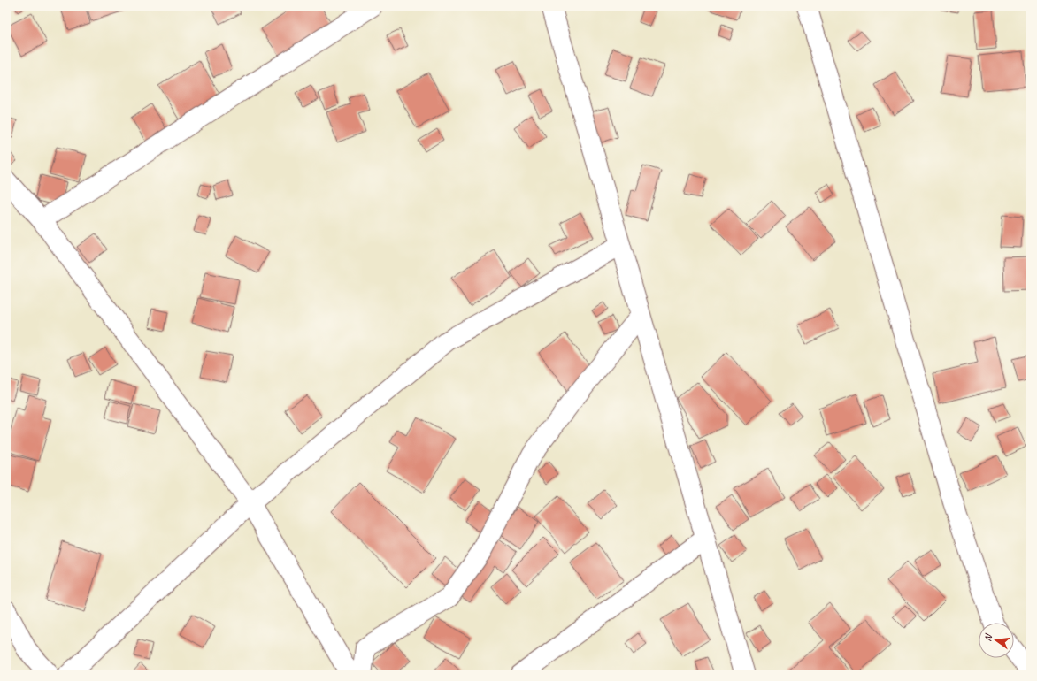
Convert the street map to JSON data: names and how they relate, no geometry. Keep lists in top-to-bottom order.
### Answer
{
  "north": "left"
}
